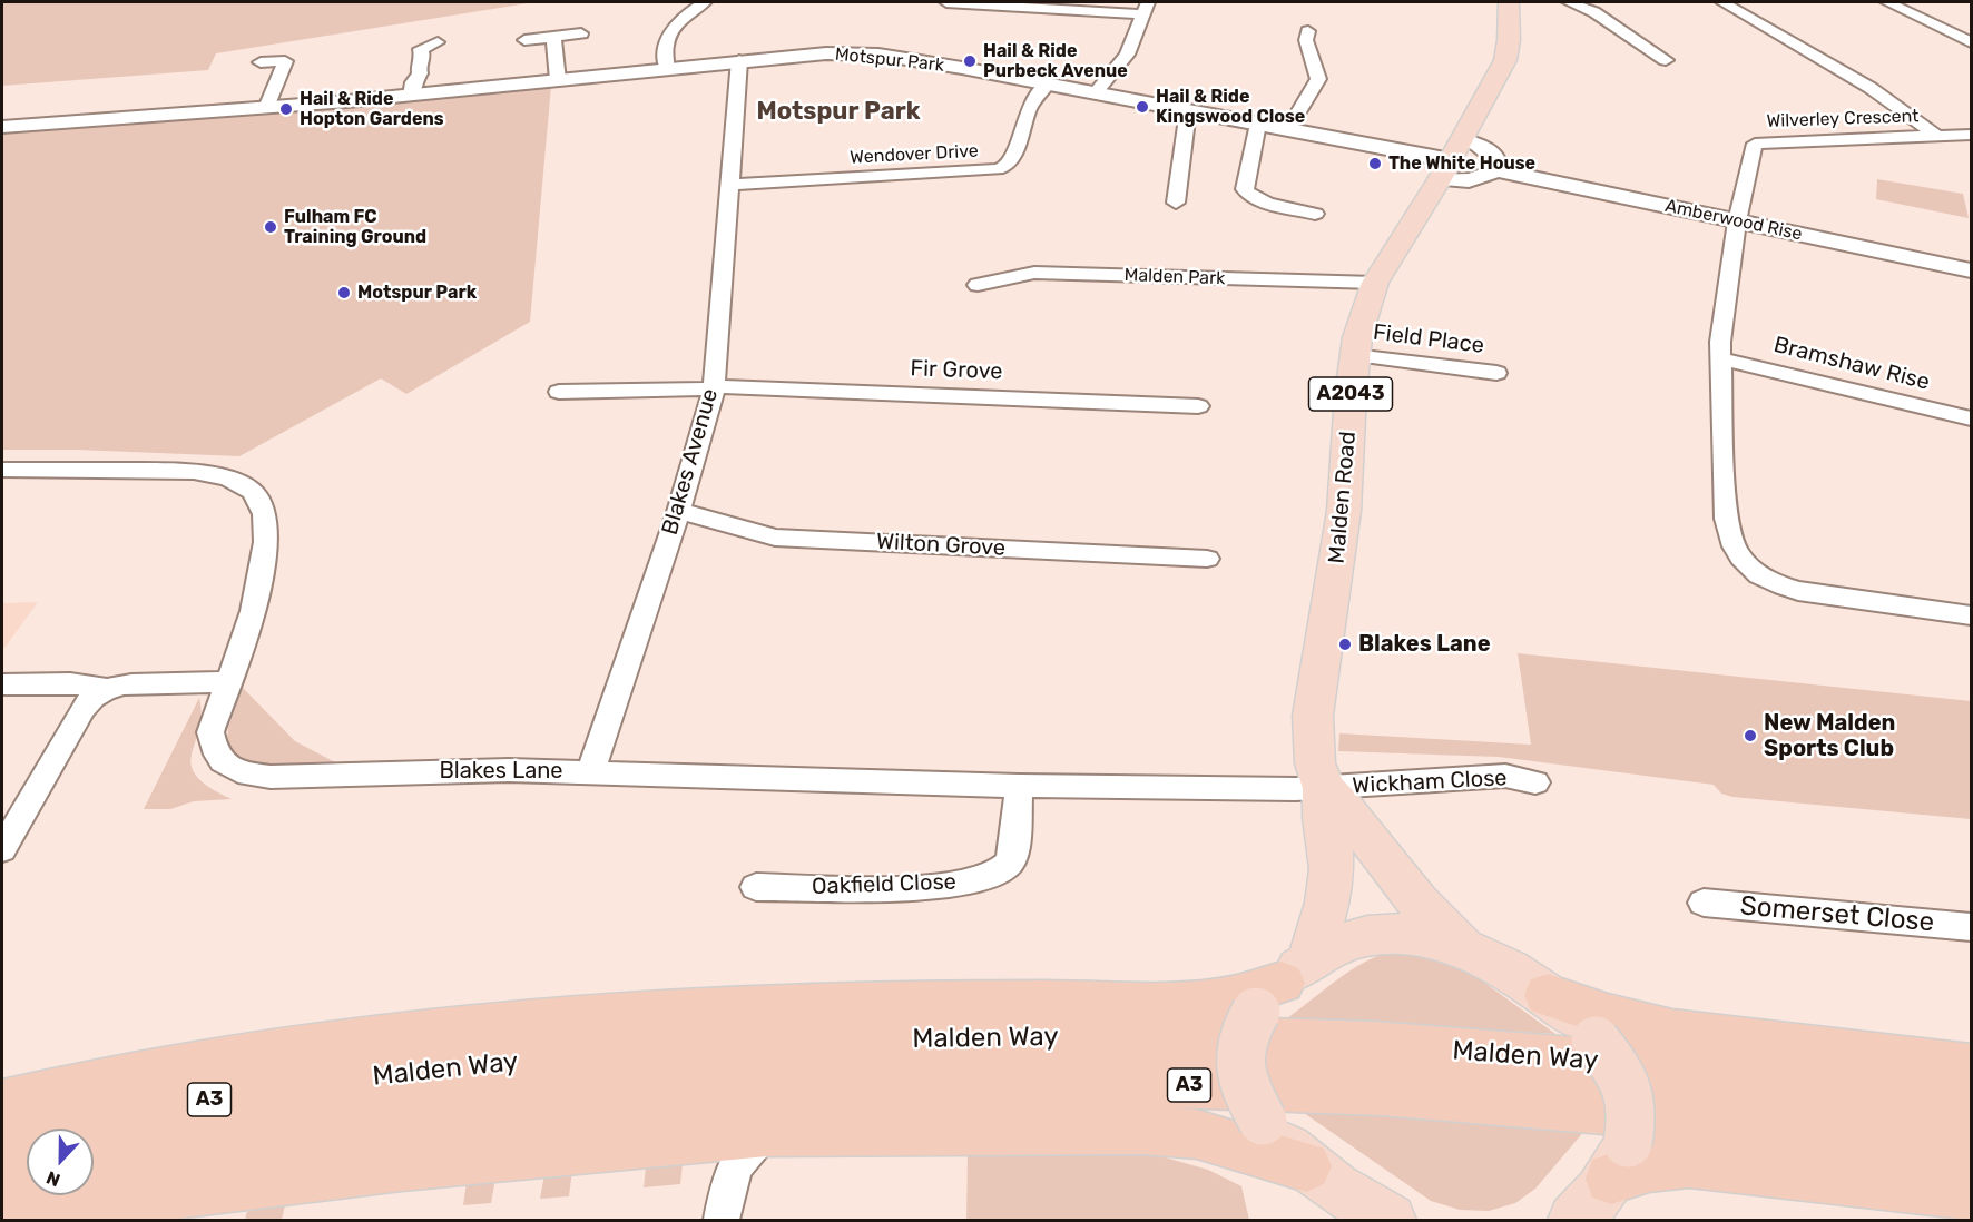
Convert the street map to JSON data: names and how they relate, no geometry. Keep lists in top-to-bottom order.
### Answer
{
  "streets": {
    "highway": ["Malden Way", "A3"],
    "main road": ["A2043", "Malden Road"],
    "street": [
      "Motspur Park",
      "Wilverley Crescent",
      "Wendover Drive",
      "Amberwood Rise",
      "Malden Park",
      "Field Place",
      "Bramshaw Rise",
      "Fir Grove",
      "Blakes Avenue",
      "Wilton Grove",
      "Blakes Lane",
      "Wickham Close",
      "Oakfield Close",
      "Somerset Close"
    ]
  },
  "crossings": [
    ["Motspur Park", "Wendover Drive"],
    ["Motspur Park", "Blakes Avenue"],
    ["Motspur Park", "Malden Road"],
    ["Wilverley Crescent", "Amberwood Rise"],
    ["Wendover Drive", "Blakes Avenue"],
    ["Malden Park", "Malden Road"],
    ["Field Place", "Malden Road"],
    ["Fir Grove", "Blakes Avenue"],
    ["Blakes Avenue", "Wilton Grove"],
    ["Blakes Avenue", "Blakes Lane"],
    ["Malden Road", "Blakes Lane"],
    ["Malden Road", "Wickham Close"],
    ["Blakes Lane", "Wickham Close"],
    ["Blakes Lane", "Oakfield Close"]
  ],
  "districts": ["Motspur Park"],
  "places": [
    "Hail & Ride Purbeck Avenue",
    "Hail & Ride Kingswood Close",
    "Hail & Ride Hopton Gardens",
    "The White House",
    "Fulham FC Training Ground",
    "Motspur Park",
    "Blakes Lane",
    "New Malden Sports Club"
  ],
  "north": "bottom"
}
